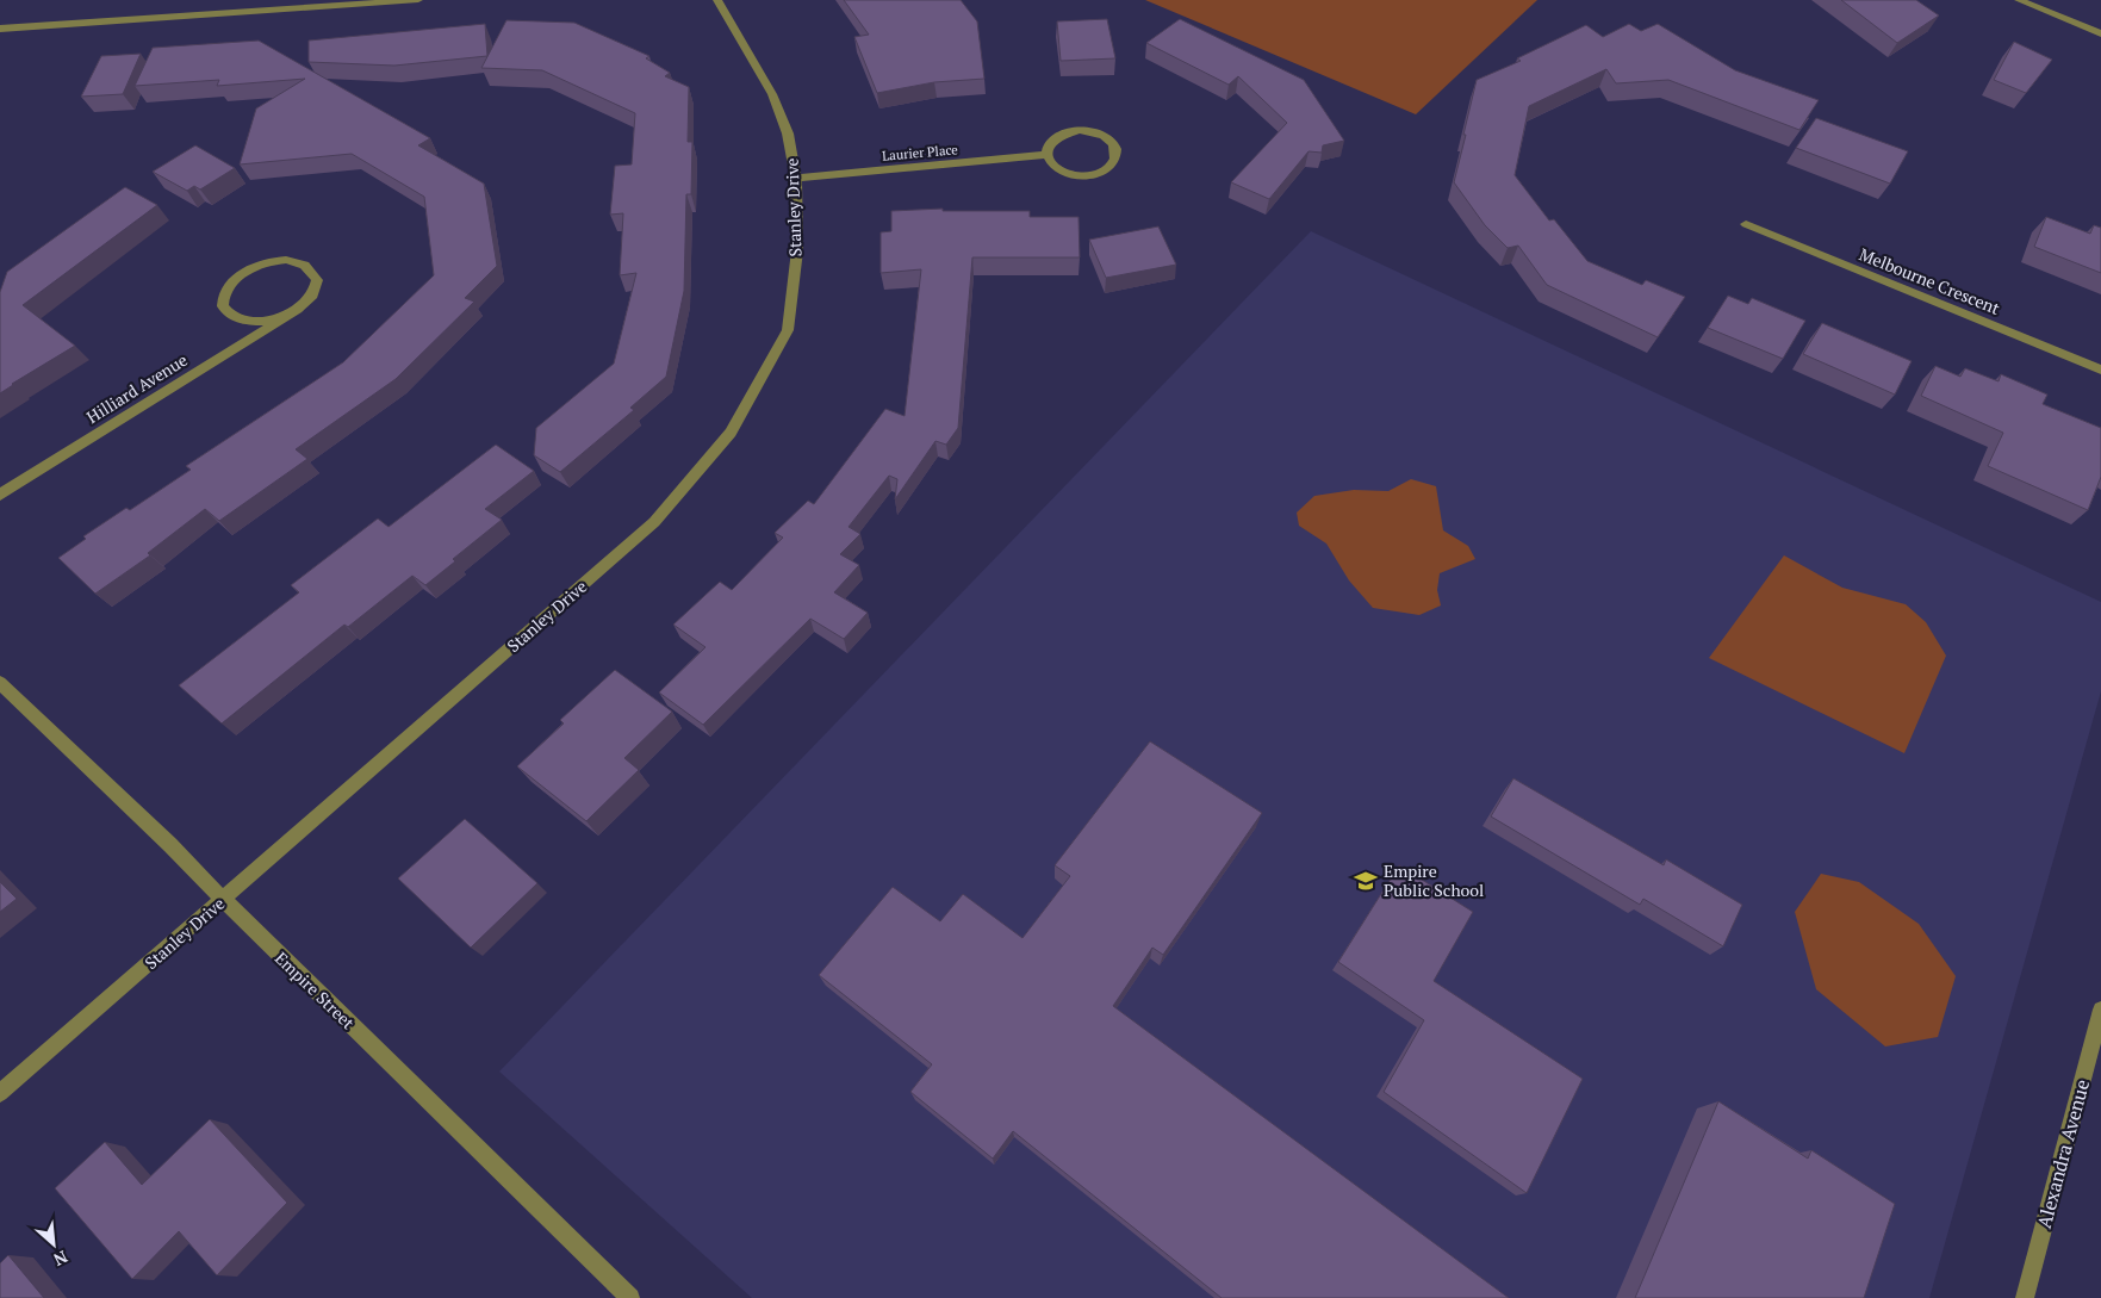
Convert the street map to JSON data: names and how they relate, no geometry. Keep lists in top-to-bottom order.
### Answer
{
  "streets": {
    "street": [
      "Laurier Place",
      "Stanley Drive",
      "Melbourne Crescent",
      "Hilliard Avenue",
      "Empire Street",
      "Alexandra Avenue"
    ]
  },
  "crossings": [
    ["Laurier Place", "Stanley Drive"],
    ["Stanley Drive", "Empire Street"]
  ],
  "places": {
    "school or university": ["Empire Public School"]
  },
  "north": "bottom right"
}
